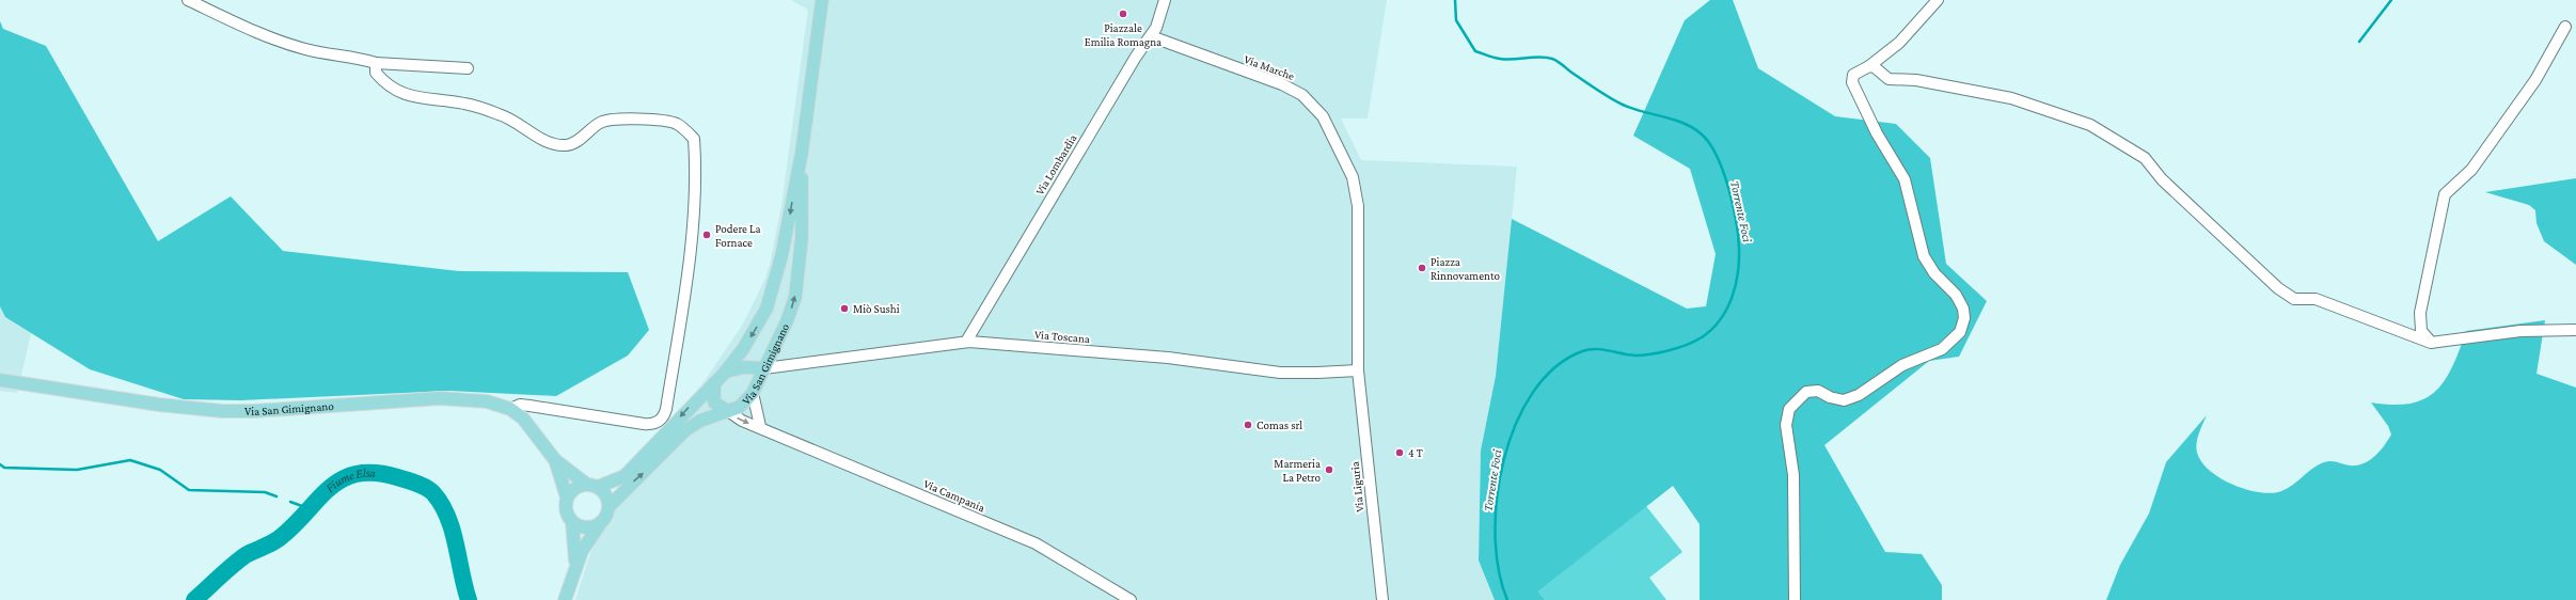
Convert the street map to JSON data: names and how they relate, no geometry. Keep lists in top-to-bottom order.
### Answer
{
  "streets": {
    "main road": ["Via San Gimignano"],
    "street": [
      "Via Marche",
      "Via Lombardia",
      "Via Toscana",
      "Via Liguria",
      "Via Campania"
    ]
  },
  "crossings": [
    ["Via Marche", "Via Lombardia"],
    ["Via Marche", "Via Toscana"],
    ["Via Marche", "Via Liguria"],
    ["Via Lombardia", "Via Toscana"],
    ["Via Toscana", "Via San Gimignano"],
    ["Via Toscana", "Via Liguria"],
    ["Via San Gimignano", "Via Campania"]
  ],
  "water": ["Torrente Foci", "Fiume Elsa"],
  "places": [
    "Piazzale Emilia Romagna",
    "Podere La Fornace",
    "Piazza Rinnovamento",
    "Miò Sushi",
    "Comas srl",
    "4 T",
    "Marmeria La Petro"
  ]
}
